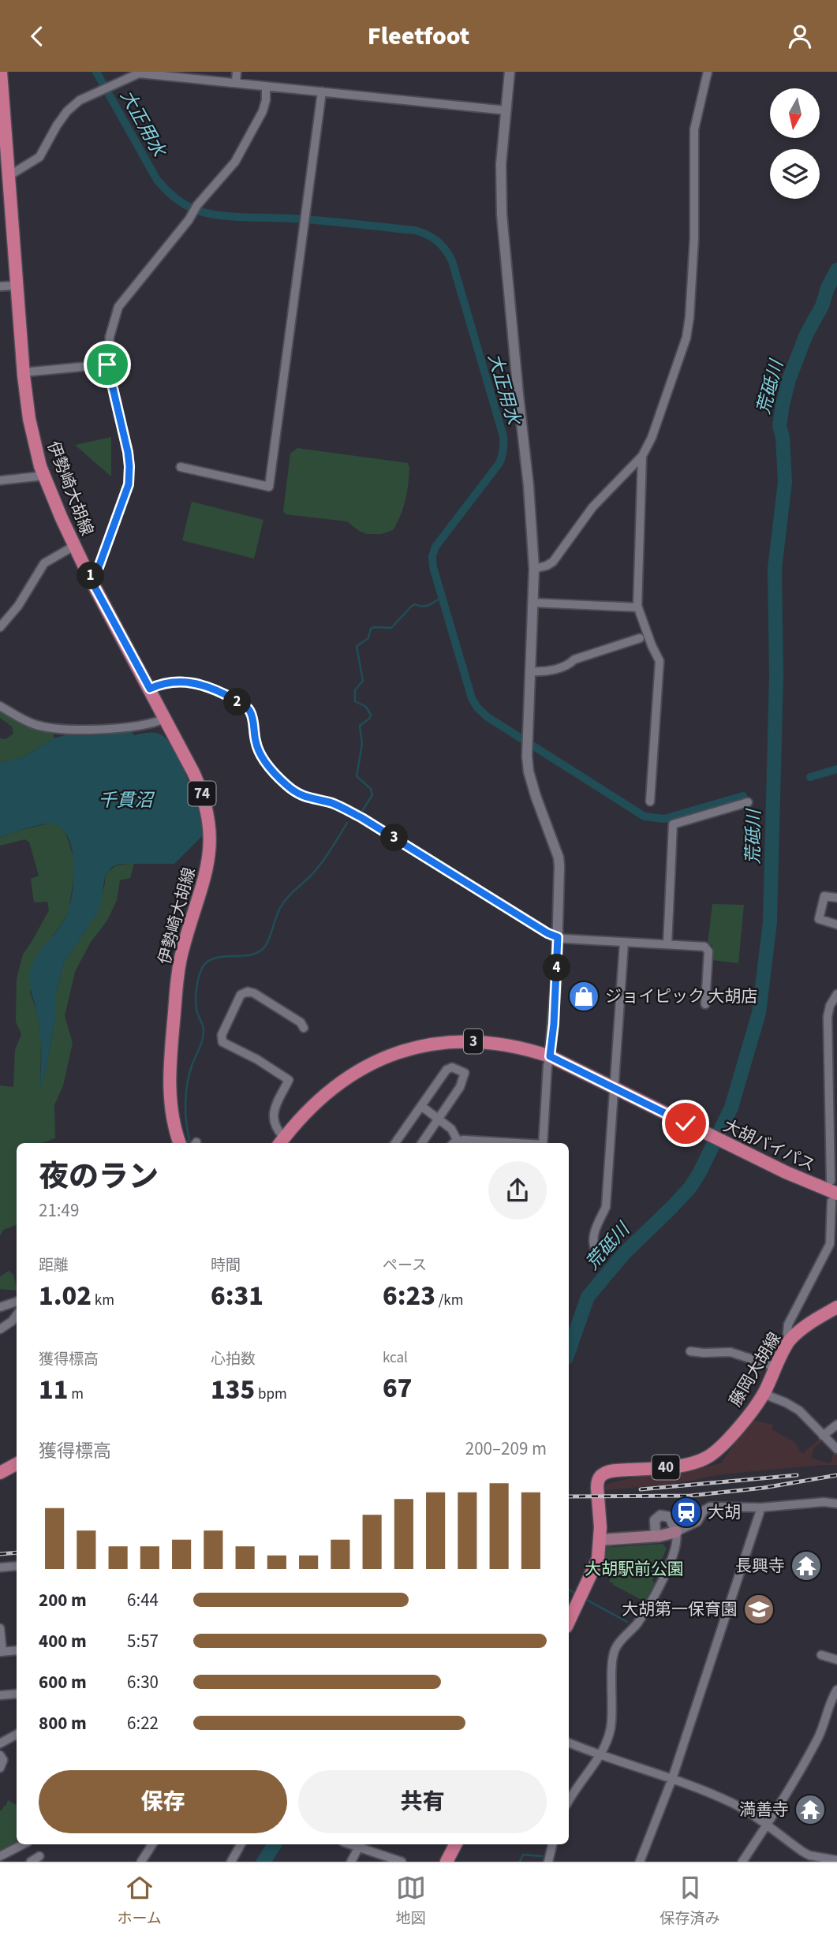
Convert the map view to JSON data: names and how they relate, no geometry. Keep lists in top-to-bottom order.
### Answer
{
  "streets": {
    "main road": [
      "伊勢崎大胡線",
      "74",
      "3",
      "大胡バイパス",
      "藤岡大胡線",
      "40"
    ]
  },
  "water": ["大正用水", "荒砥川", "千貫沼"],
  "parks": ["大胡駅前公園"],
  "places": {
    "shop": ["ジョイピック 大胡店"],
    "station": ["大胡"],
    "temple": ["長興寺", "満善寺"],
    "school or university": ["大胡第一保育園"]
  },
  "north": "bottom",
  "page": {
    "header": "Fleetfoot",
    "pins": [
      "1",
      "2",
      "3",
      "4"
    ],
    "heading": ["夜のラン", "21:49"],
    "stats": [
      ["距離", "1.02 km"],
      ["時間", "6:31"],
      ["ペース", "6:23 /km"],
      ["獲得標高", "11 m"],
      ["心拍数", "135 bpm"],
      ["kcal", "67"]
    ],
    "chart": ["獲得標高", "200–209 m"],
    "list": [
      {
        "name": "200 m",
        "note": "6:44"
      },
      {
        "name": "400 m",
        "note": "5:57"
      },
      {
        "name": "600 m",
        "note": "6:30"
      },
      {
        "name": "800 m",
        "note": "6:22"
      }
    ],
    "buttons": ["保存", "共有"],
    "tabs": ["ホーム", "地図", "保存済み"]
  }
}
